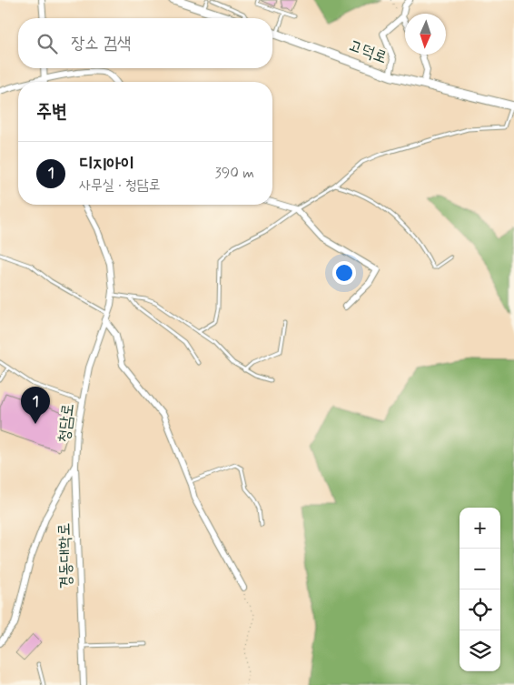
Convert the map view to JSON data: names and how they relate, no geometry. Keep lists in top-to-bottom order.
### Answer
{
  "streets": {
    "main road": ["고덕로"],
    "street": ["청담로", "경동대학로"]
  },
  "crossings": [
    ["청담로", "경동대학로"]
  ],
  "north": "bottom",
  "page": {
    "search": "장소 검색",
    "heading": "주변",
    "list": [
      {
        "mark": "1",
        "name": "디지아이",
        "note": "사무실 · 청담로",
        "value": "390 m"
      }
    ],
    "pins": "1",
    "map_buttons": ["+", "−"]
  }
}
